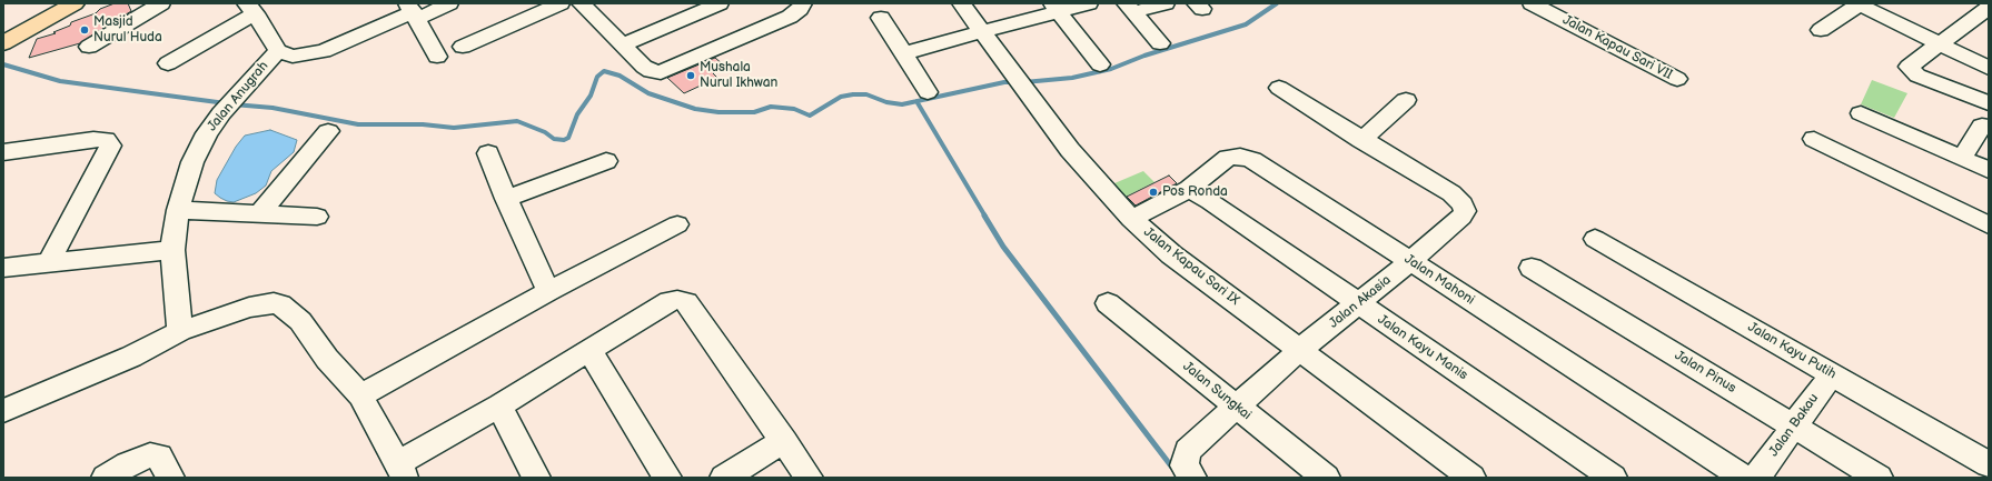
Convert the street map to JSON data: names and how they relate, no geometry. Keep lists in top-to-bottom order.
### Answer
{
  "streets": {
    "street": [
      "Jalan Kapau Sari VII",
      "Jalan Anugrah",
      "Jalan Kapau Sari IX",
      "Jalan Mahoni",
      "Jalan Akasia",
      "Jalan Kayu Manis",
      "Jalan Kayu Putih",
      "Jalan Pinus",
      "Jalan Sungkai",
      "Jalan Bakau"
    ]
  },
  "crossings": [
    ["Jalan Kapau Sari IX", "Jalan Mahoni"],
    ["Jalan Kapau Sari IX", "Jalan Akasia"],
    ["Jalan Mahoni", "Jalan Akasia"],
    ["Jalan Mahoni", "Jalan Kayu Manis"],
    ["Jalan Akasia", "Jalan Kayu Manis"],
    ["Jalan Akasia", "Jalan Sungkai"],
    ["Jalan Kayu Putih", "Jalan Bakau"],
    ["Jalan Pinus", "Jalan Bakau"]
  ],
  "places": ["Masjid Nurul Huda", "Mushala Nurul Ikhwan", "Pos Ronda"]
}
